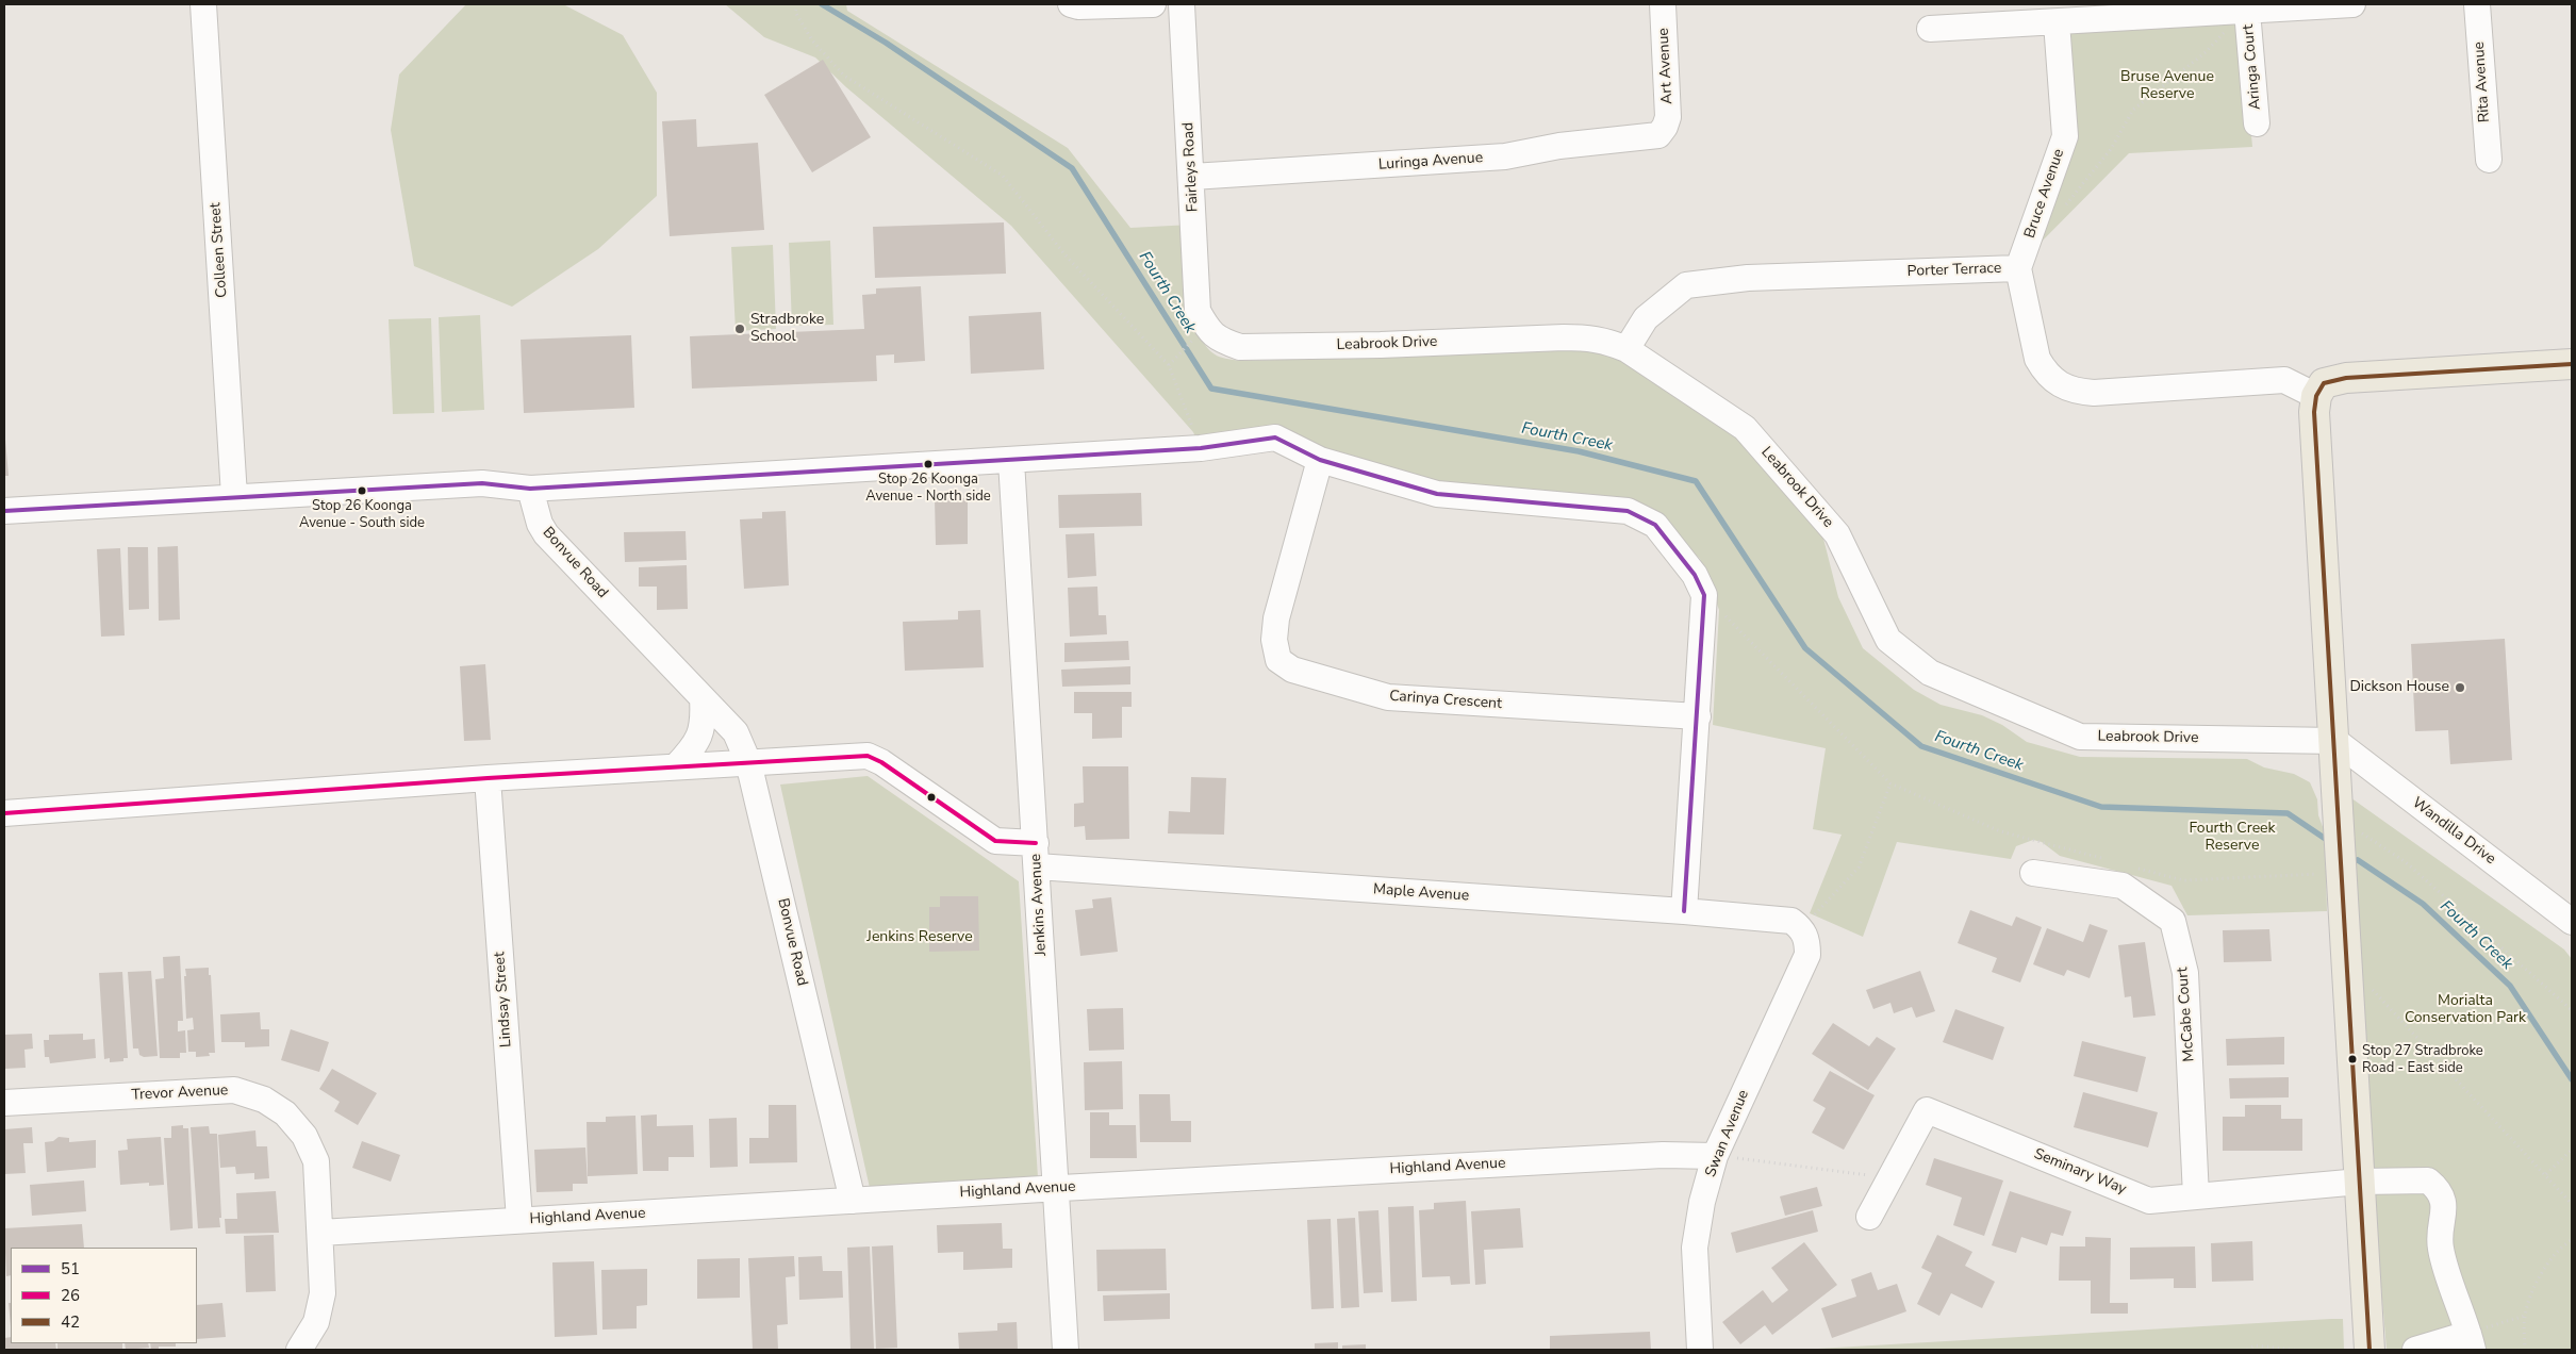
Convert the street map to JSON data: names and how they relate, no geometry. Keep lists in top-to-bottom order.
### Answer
{
  "streets": {
    "street": [
      "Art Avenue",
      "Aringa Court",
      "Rita Avenue",
      "Luringa Avenue",
      "Fairleys Road",
      "Bruce Avenue",
      "Colleen Street",
      "Porter Terrace",
      "Leabrook Drive",
      "Bonvue Road",
      "Carinya Crescent",
      "Wandilla Drive",
      "Maple Avenue",
      "Jenkins Avenue",
      "Lindsay Street",
      "McCabe Court",
      "Trevor Avenue",
      "Swan Avenue",
      "Highland Avenue",
      "Seminary Way"
    ]
  },
  "crossings": [
    ["Art Avenue", "Luringa Avenue"],
    ["Luringa Avenue", "Fairleys Road"],
    ["Fairleys Road", "Leabrook Drive"],
    ["Bruce Avenue", "Porter Terrace"],
    ["Porter Terrace", "Leabrook Drive"],
    ["Leabrook Drive", "Wandilla Drive"],
    ["Bonvue Road", "Maple Avenue"],
    ["Bonvue Road", "Highland Avenue"],
    ["Maple Avenue", "Jenkins Avenue"],
    ["Maple Avenue", "Lindsay Street"],
    ["Maple Avenue", "Swan Avenue"],
    ["Jenkins Avenue", "Highland Avenue"],
    ["Lindsay Street", "Highland Avenue"],
    ["McCabe Court", "Seminary Way"],
    ["Trevor Avenue", "Highland Avenue"],
    ["Swan Avenue", "Highland Avenue"]
  ],
  "water": ["Fourth Creek"],
  "parks": [
    "Bruse Avenue Reserve",
    "Fourth Creek Reserve",
    "Jenkins Reserve",
    "Morialta Conservation Park"
  ],
  "places": [
    "Stradbroke School",
    "Stop 26 Koonga Avenue - North side",
    "Stop 26 Koonga Avenue - South side",
    "Dickson House",
    "Stop 27 Stradbroke Road - East side"
  ],
  "lines": ["transit line 42", "transit line 51", "transit line 26"],
  "legend": ["51", "26", "42"]
}
